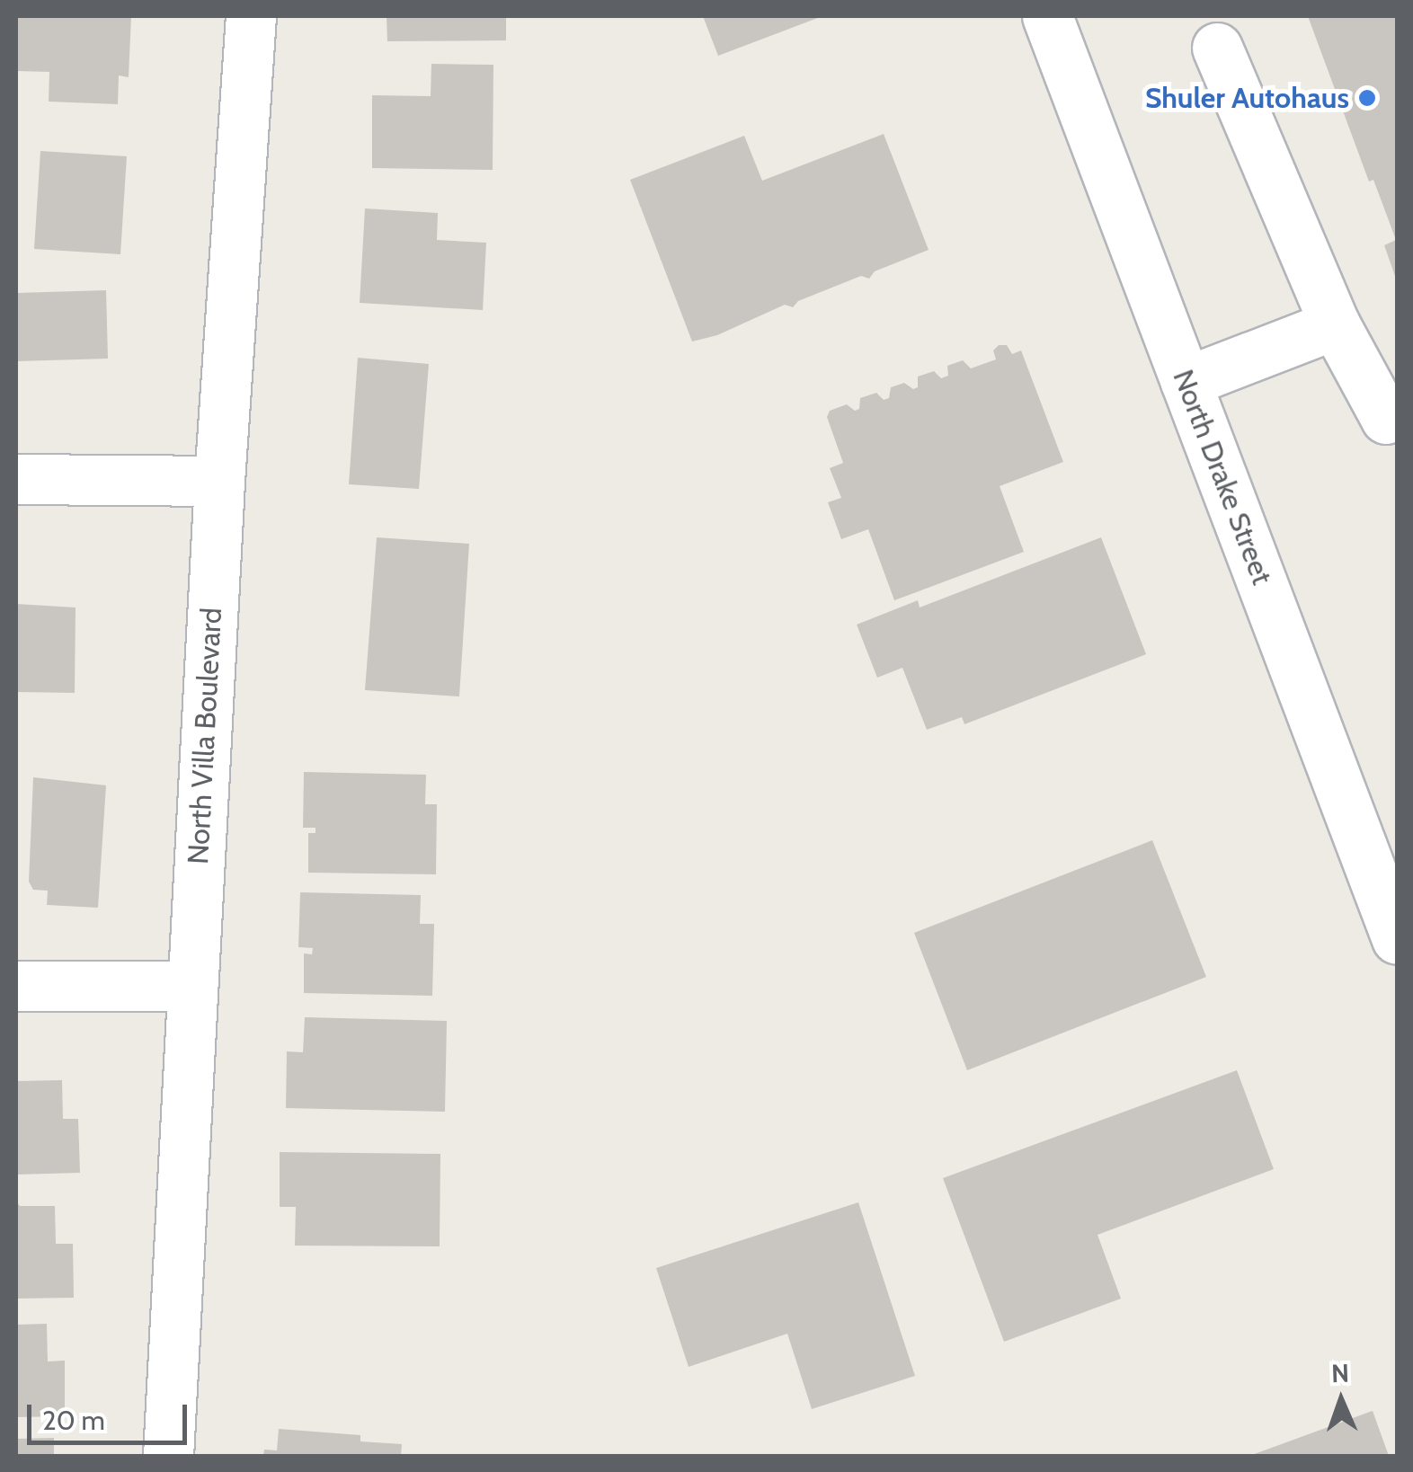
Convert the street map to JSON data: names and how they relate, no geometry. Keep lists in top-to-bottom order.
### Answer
{
  "streets": {
    "street": ["North Drake Street", "North Villa Boulevard"]
  },
  "places": ["Shuler Autohaus"],
  "scale_bar": "20 m",
  "north": "top"
}
